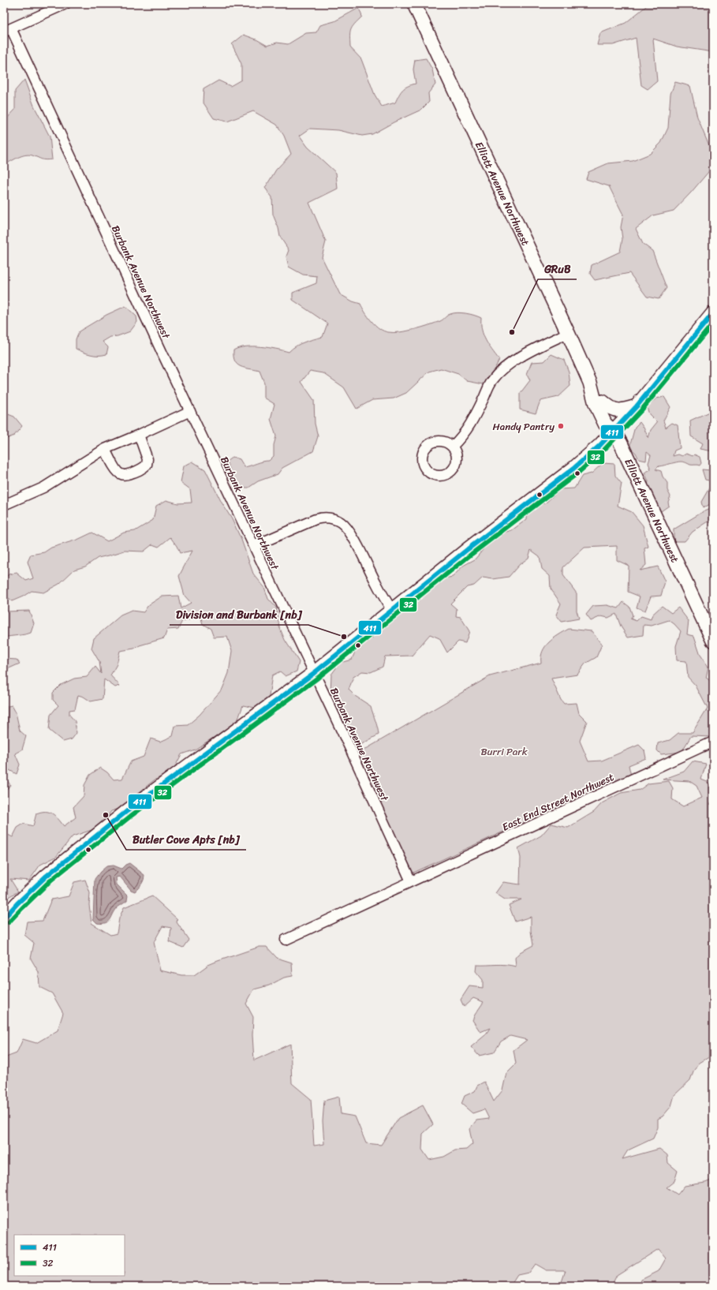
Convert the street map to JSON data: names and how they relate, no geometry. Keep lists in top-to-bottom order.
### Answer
{
  "streets": {
    "street": ["Elliott Avenue Northwest", "Burbank Avenue Northwest", "East End Street Northwest"]
  },
  "crossings": [
    ["Burbank Avenue Northwest", "East End Street Northwest"]
  ],
  "parks": ["Burri Park"],
  "places": [
    "GRuB",
    "Handy Pantry",
    "Division and Burbank [nb]",
    "Butler Cove Apts [nb]"
  ],
  "lines": ["transit line 411", "transit line 32"],
  "legend": ["411", "32"]
}
